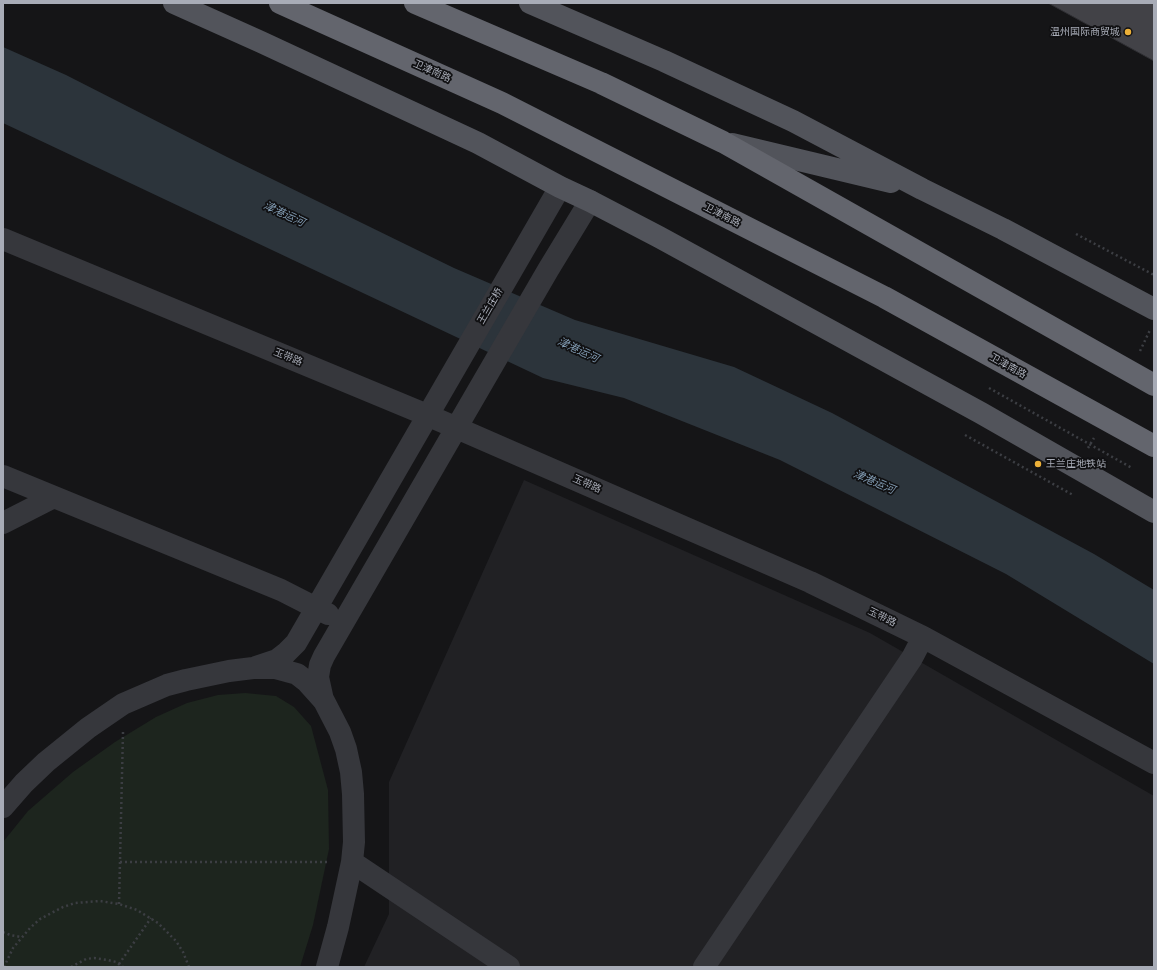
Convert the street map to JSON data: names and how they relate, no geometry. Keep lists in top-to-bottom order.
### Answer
{
  "streets": {
    "highway": ["卫津南路"],
    "street": ["王兰庄桥", "玉带路"]
  },
  "crossings": [
    ["王兰庄桥", "玉带路"]
  ],
  "water": ["津港运河"],
  "places": ["温州国际商贸城", "王兰庄地铁站"]
}
